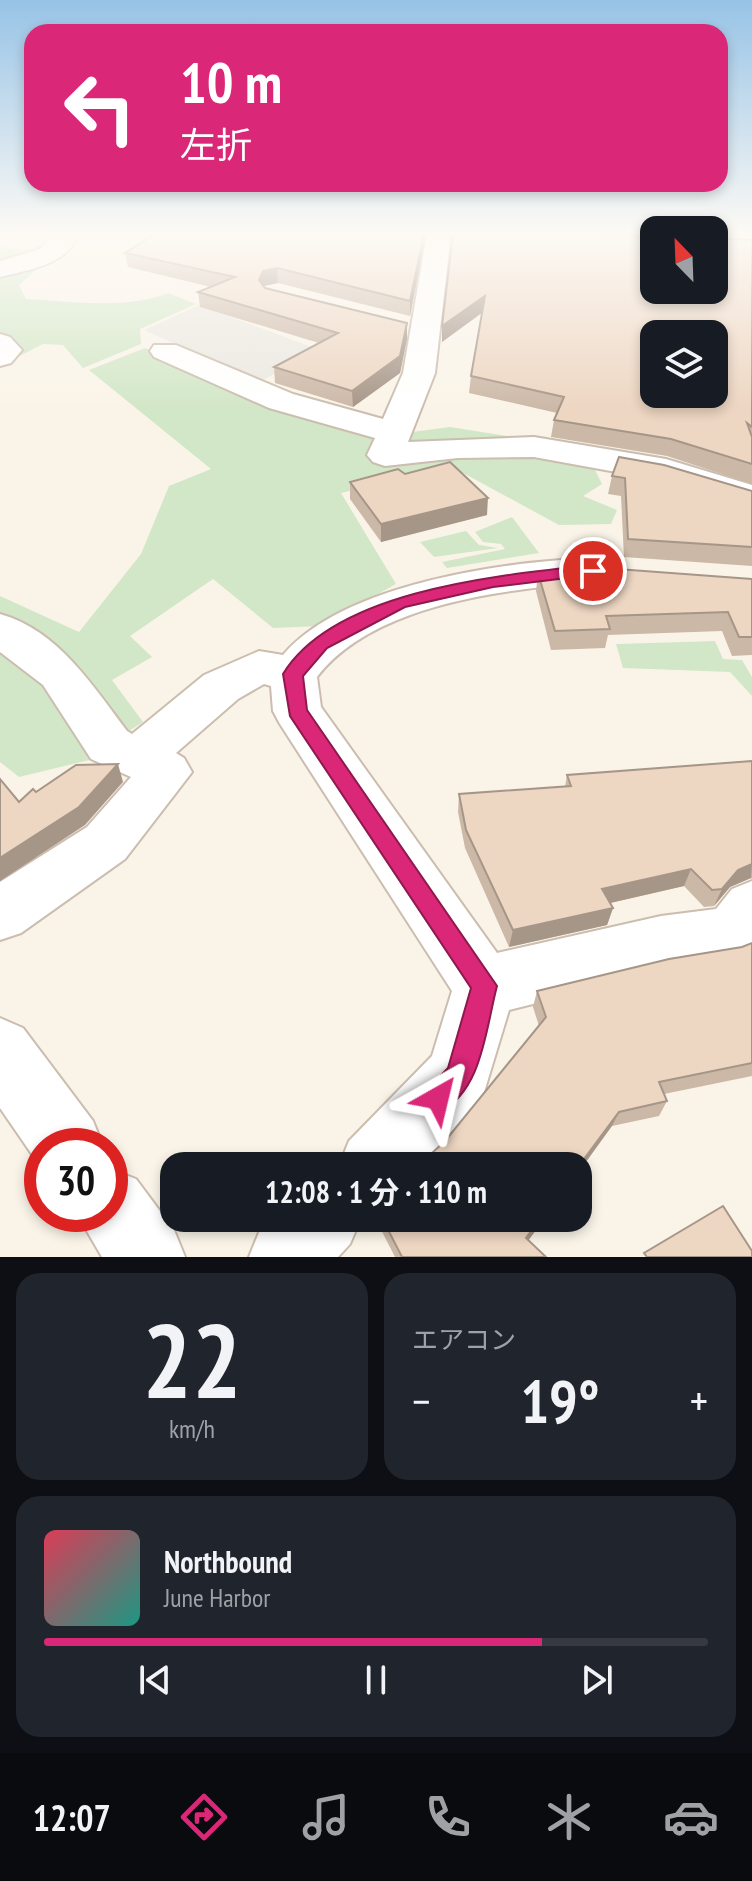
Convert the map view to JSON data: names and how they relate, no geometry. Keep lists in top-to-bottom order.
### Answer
{
  "north": "top left",
  "page": {
    "turn": ["10 m", "左折"],
    "limit": "30",
    "trip": "12:08 · 1 分 · 110 m",
    "tile": [
      ["22", "km/h"],
      "エアコン"
    ],
    "heat": ["−", "19°", "+"],
    "song": ["Northbound", "June Harbor"],
    "tabs": "12:07"
  }
}
